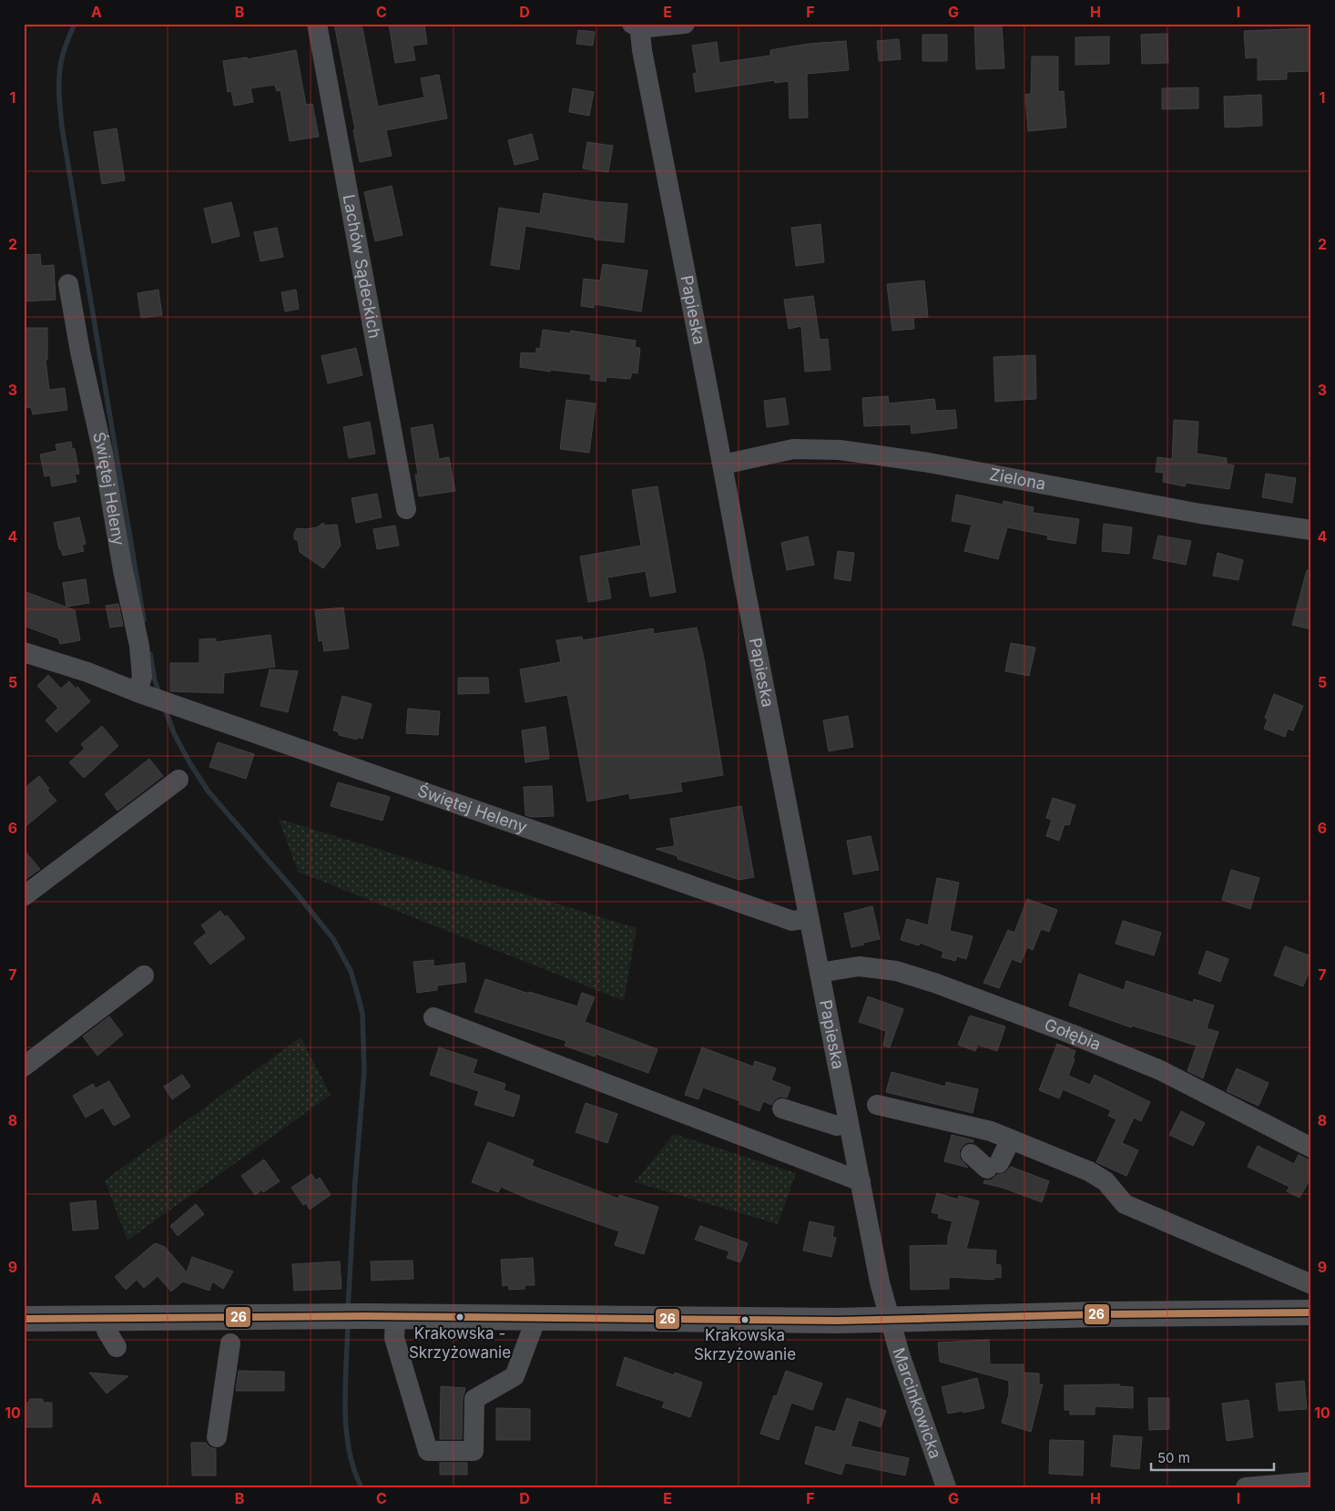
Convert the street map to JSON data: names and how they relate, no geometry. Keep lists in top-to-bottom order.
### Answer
{
  "streets": {
    "street": [
      "Lachów Sądeckich",
      "Papieska",
      "Zielona",
      "Świętej Heleny",
      "Gołębia",
      "Marcinkowicka"
    ]
  },
  "crossings": [
    ["Papieska", "Zielona"],
    ["Papieska", "Świętej Heleny"],
    ["Papieska", "Gołębia"],
    ["Papieska", "Marcinkowicka"]
  ],
  "places": ["Krakowska - Skrzyżowanie", "Krakowska Skrzyżowanie"],
  "lines": ["transit line 26"],
  "scale_bar": "50 m",
  "grid": {
    "columns": [
      "A",
      "B",
      "C",
      "D",
      "E",
      "F",
      "G",
      "H",
      "I"
    ],
    "rows": [
      "1",
      "2",
      "3",
      "4",
      "5",
      "6",
      "7",
      "8",
      "9",
      "10"
    ]
  }
}
